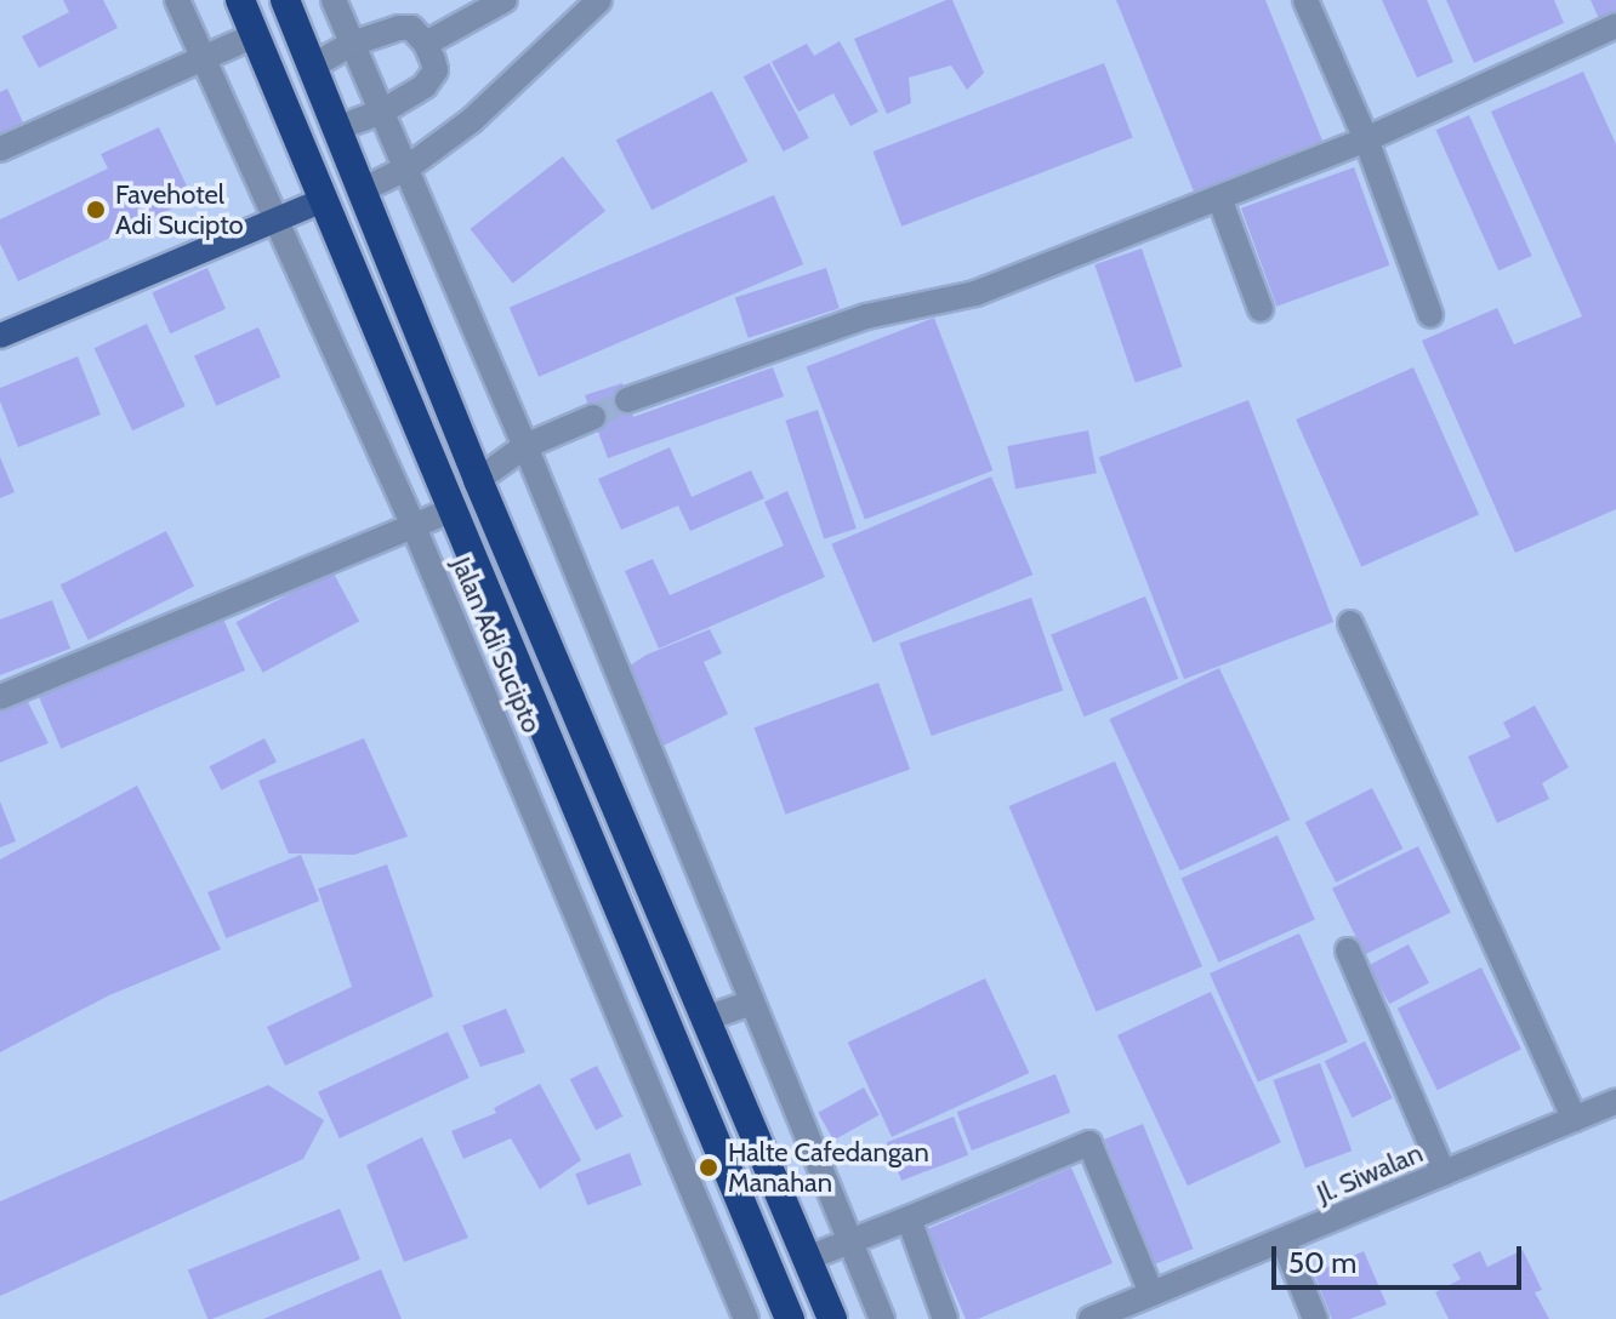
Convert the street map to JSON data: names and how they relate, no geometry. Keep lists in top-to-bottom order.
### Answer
{
  "streets": {
    "highway": ["Jalan Adi Sucipto"],
    "street": ["Jl. Siwalan"]
  },
  "places": ["Favehotel Adi Sucipto", "Halte Cafedangan Manahan"],
  "scale_bar": "50 m"
}
